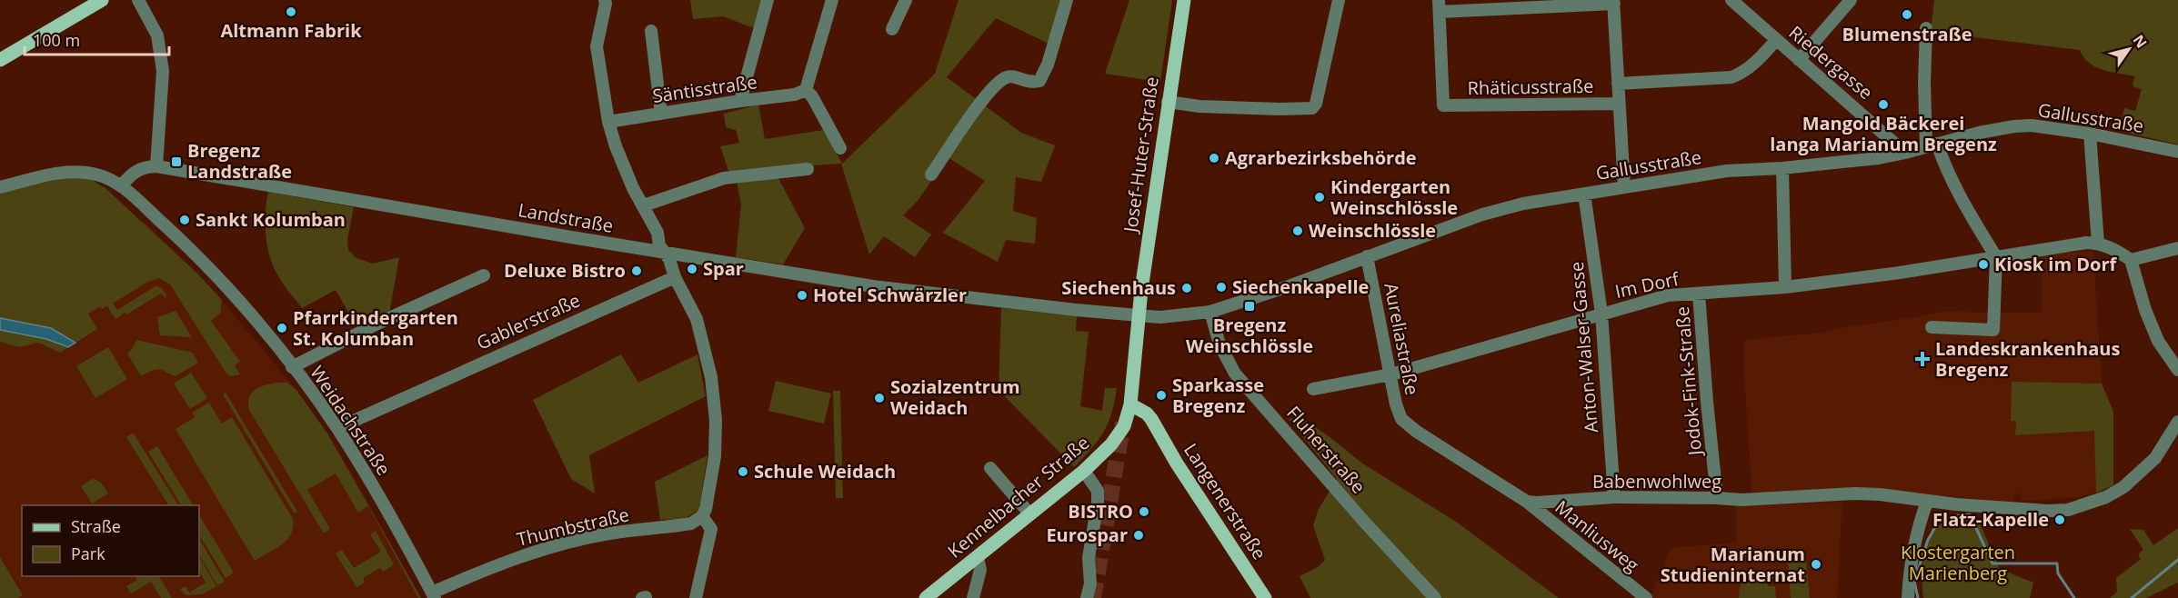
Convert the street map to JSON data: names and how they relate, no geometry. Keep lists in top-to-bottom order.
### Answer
{
  "streets": {
    "main road": ["Josef-Huter-Straße", "Kennelbacher Straße", "Langenerstraße"],
    "street": [
      "Riedergasse",
      "Rhäticusstraße",
      "Säntisstraße",
      "Gallusstraße",
      "Landstraße",
      "Im Dorf",
      "Gablerstraße",
      "Aureliastraße",
      "Anton-Walser-Gasse",
      "Jodok-Fink-Straße",
      "Weidachstraße",
      "Fluherstraße",
      "Babenwohlweg",
      "Thumbstraße",
      "Manliusweg"
    ]
  },
  "crossings": [
    ["Riedergasse", "Gallusstraße"],
    ["Gallusstraße", "Josef-Huter-Straße"],
    ["Gallusstraße", "Landstraße"],
    ["Gallusstraße", "Aureliastraße"],
    ["Gallusstraße", "Anton-Walser-Gasse"],
    ["Gallusstraße", "Fluherstraße"],
    ["Josef-Huter-Straße", "Landstraße"],
    ["Josef-Huter-Straße", "Kennelbacher Straße"],
    ["Josef-Huter-Straße", "Langenerstraße"],
    ["Landstraße", "Weidachstraße"],
    ["Im Dorf", "Aureliastraße"],
    ["Im Dorf", "Anton-Walser-Gasse"],
    ["Im Dorf", "Jodok-Fink-Straße"],
    ["Gablerstraße", "Weidachstraße"],
    ["Aureliastraße", "Babenwohlweg"],
    ["Aureliastraße", "Manliusweg"],
    ["Anton-Walser-Gasse", "Babenwohlweg"],
    ["Jodok-Fink-Straße", "Babenwohlweg"],
    ["Weidachstraße", "Thumbstraße"],
    ["Babenwohlweg", "Manliusweg"],
    ["Kennelbacher Straße", "Langenerstraße"]
  ],
  "parks": ["Klostergarten Marienberg"],
  "places": {
    "other": [
      "Altmann Fabrik",
      "Blumenstraße",
      "Mangold Bäckerei langa Marianum Bregenz",
      "Agrarbezirksbehörde",
      "Kindergarten Weinschlössle",
      "Sankt Kolumban",
      "Weinschlössle",
      "Kiosk im Dorf",
      "Spar",
      "Deluxe Bistro",
      "Siechenkapelle",
      "Siechenhaus",
      "Hotel Schwärzler",
      "Pfarrkindergarten St. Kolumban",
      "Sparkasse Bregenz",
      "Sozialzentrum Weidach",
      "Schule Weidach",
      "BISTRO",
      "Flatz-Kapelle",
      "Eurospar",
      "Marianum Studieninternat"
    ],
    "transit": ["Bregenz Landstraße", "Bregenz Weinschlössle"],
    "health": ["Landeskrankenhaus Bregenz"]
  },
  "legend": ["Straße", "Park"],
  "scale_bar": "100 m",
  "north": "top right"
}
